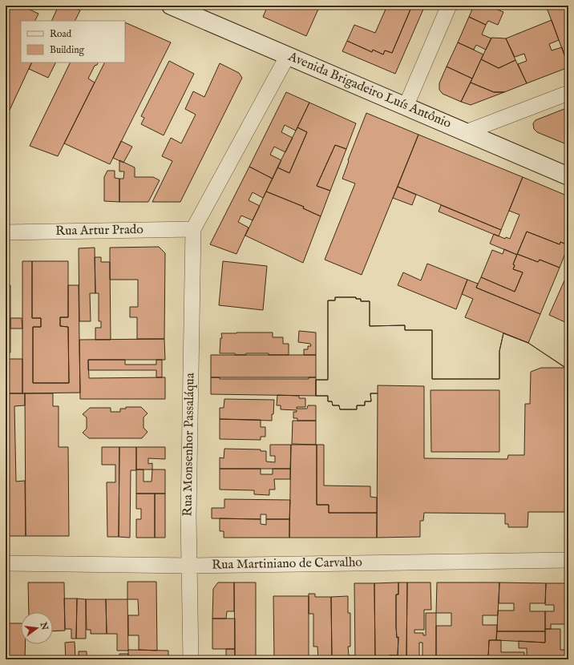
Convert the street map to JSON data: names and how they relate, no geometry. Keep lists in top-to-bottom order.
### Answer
{
  "streets": {
    "main road": ["Avenida Brigadeiro Luís Antônio"],
    "street": ["Rua Artur Prado", "Rua Monsenhor Passaláqua", "Rua Martiniano de Carvalho"]
  },
  "crossings": [
    ["Rua Artur Prado", "Rua Monsenhor Passaláqua"],
    ["Rua Monsenhor Passaláqua", "Rua Martiniano de Carvalho"]
  ],
  "legend": ["Road", "Building"],
  "north": "right"
}
